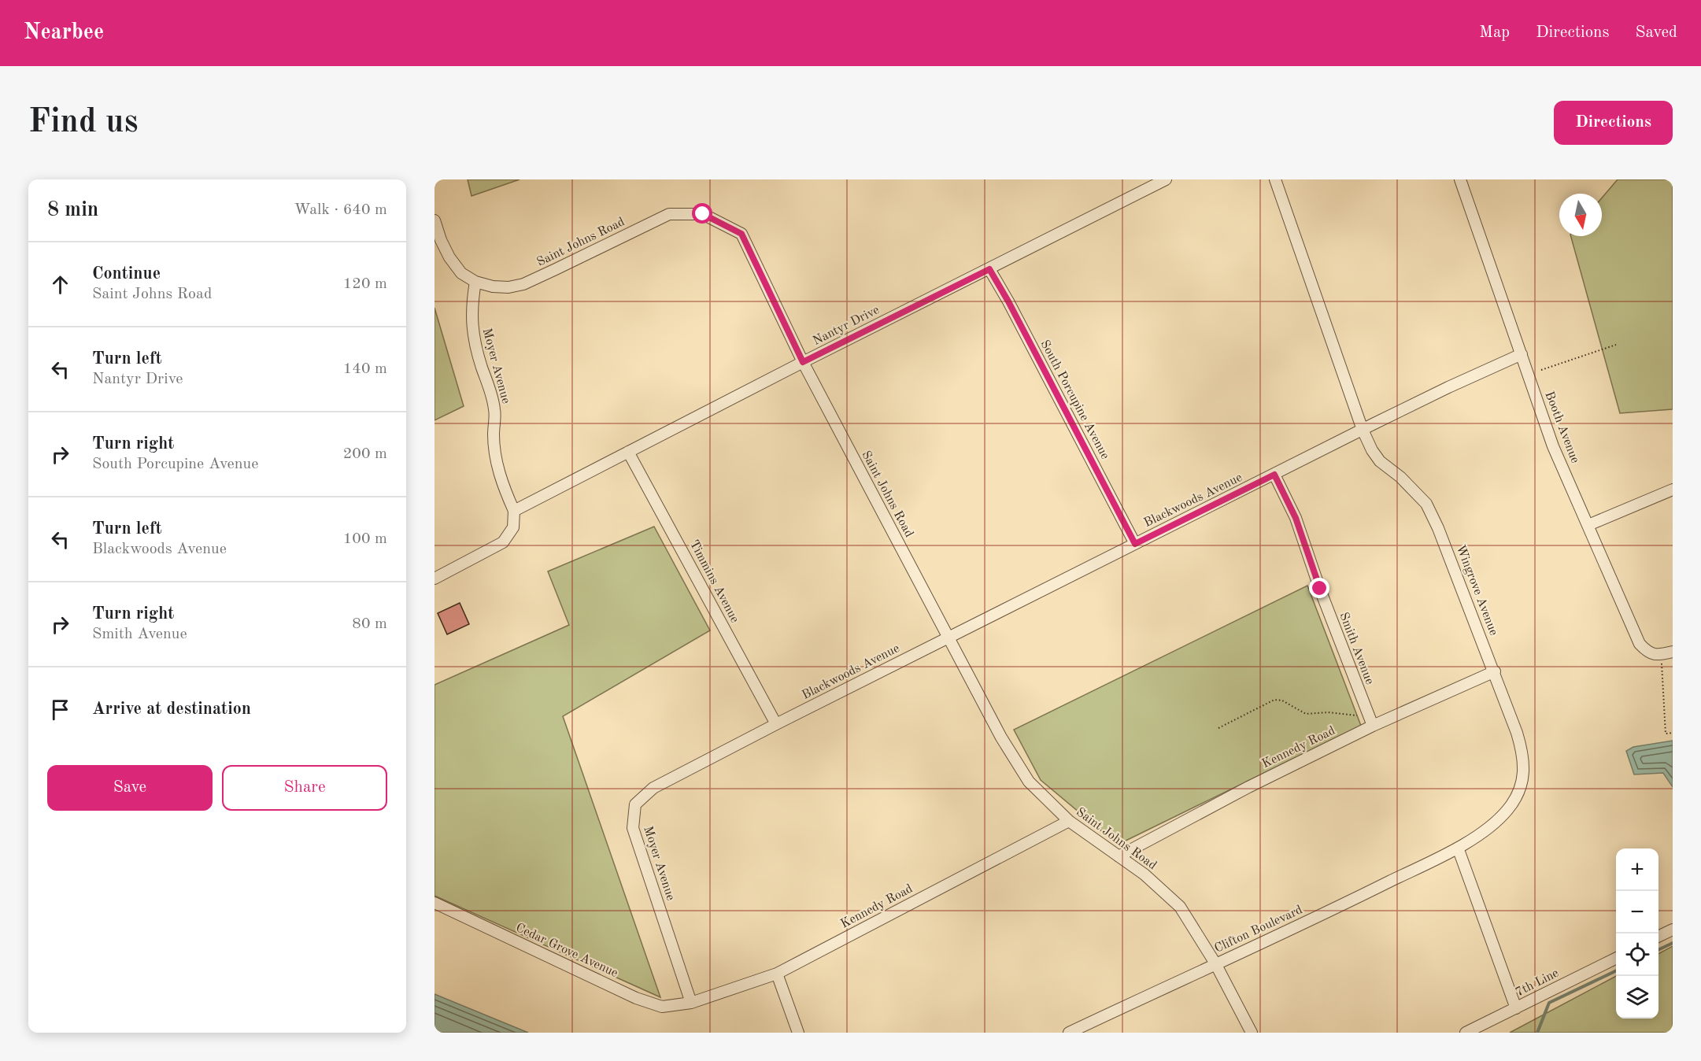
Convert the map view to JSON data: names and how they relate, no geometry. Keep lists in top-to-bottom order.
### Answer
{
  "streets": {
    "street": [
      "Saint Johns Road",
      "Nantyr Drive",
      "Moyer Avenue",
      "South Porcupine Avenue",
      "Booth Avenue",
      "Blackwoods Avenue",
      "Timmins Avenue",
      "Wingrove Avenue",
      "Smith Avenue",
      "Kennedy Road",
      "Clifton Boulevard",
      "Cedar Grove Avenue",
      "7th Line"
    ]
  },
  "crossings": [
    ["Saint Johns Road", "Nantyr Drive"],
    ["Saint Johns Road", "Moyer Avenue"],
    ["Saint Johns Road", "Blackwoods Avenue"],
    ["Saint Johns Road", "Kennedy Road"],
    ["Saint Johns Road", "Clifton Boulevard"],
    ["Nantyr Drive", "Moyer Avenue"],
    ["Nantyr Drive", "South Porcupine Avenue"],
    ["Nantyr Drive", "Timmins Avenue"],
    ["Moyer Avenue", "Blackwoods Avenue"],
    ["Moyer Avenue", "Timmins Avenue"],
    ["Moyer Avenue", "Kennedy Road"],
    ["Moyer Avenue", "Cedar Grove Avenue"],
    ["South Porcupine Avenue", "Blackwoods Avenue"],
    ["Booth Avenue", "Blackwoods Avenue"],
    ["Blackwoods Avenue", "Timmins Avenue"],
    ["Blackwoods Avenue", "Wingrove Avenue"],
    ["Blackwoods Avenue", "Smith Avenue"],
    ["Wingrove Avenue", "Kennedy Road"],
    ["Wingrove Avenue", "Clifton Boulevard"],
    ["Smith Avenue", "Kennedy Road"],
    ["Kennedy Road", "Cedar Grove Avenue"]
  ],
  "north": "bottom",
  "page": {
    "header": "Nearbee",
    "nav": ["Map", "Directions", "Saved"],
    "buttons": [
      "Directions",
      ["Save", "Share"]
    ],
    "title": "Find us",
    "heading": ["8 min", "Walk · 640 m"],
    "list": [
      ["Continue", "Saint Johns Road", "120 m"],
      ["Turn left", "Nantyr Drive", "140 m"],
      ["Turn right", "South Porcupine Avenue", "200 m"],
      ["Turn left", "Blackwoods Avenue", "100 m"],
      ["Turn right", "Smith Avenue", "80 m"],
      "Arrive at destination"
    ],
    "map_buttons": ["+", "−"]
  }
}
